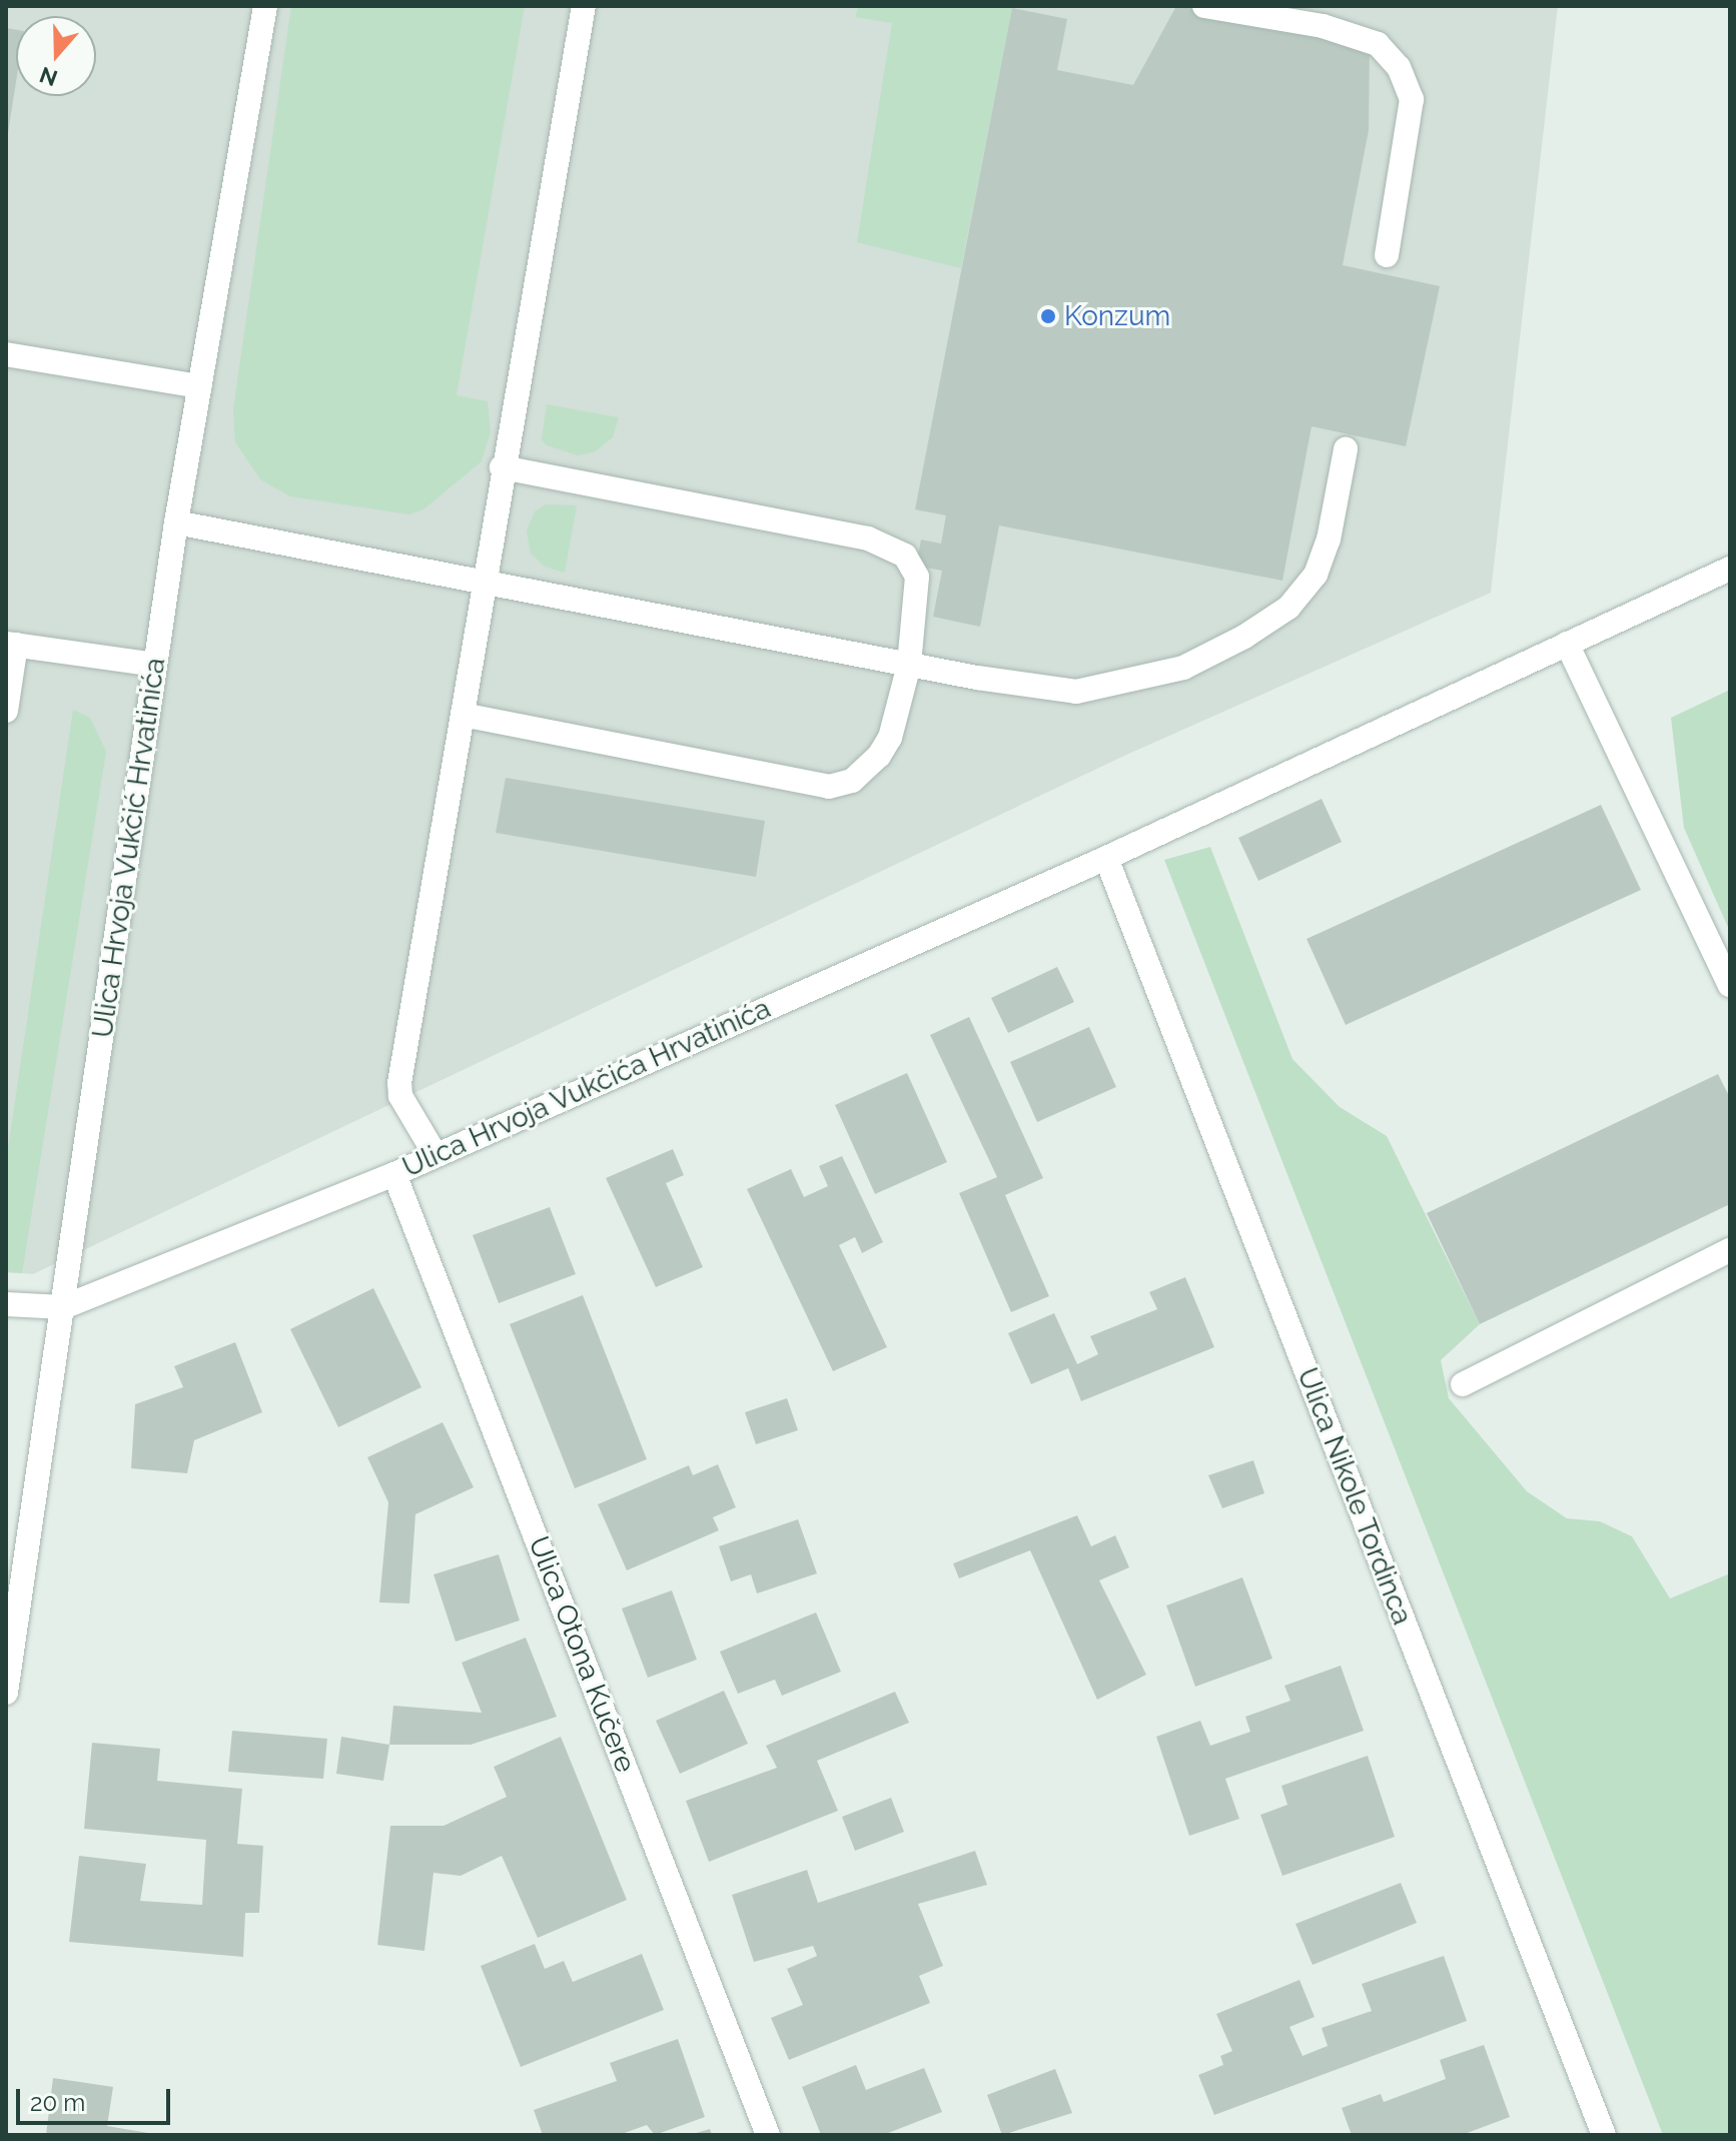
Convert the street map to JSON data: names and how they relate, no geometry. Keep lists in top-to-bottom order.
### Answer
{
  "streets": {
    "street": [
      "Ulica Hrvoja Vukčić Hrvatinića",
      "Ulica Hrvoja Vukčića Hrvatinića",
      "Ulica Nikole Tordinca",
      "Ulica Otona Kučere"
    ]
  },
  "crossings": [
    ["Ulica Hrvoja Vukčić Hrvatinića", "Ulica Hrvoja Vukčića Hrvatinića"],
    ["Ulica Hrvoja Vukčića Hrvatinića", "Ulica Nikole Tordinca"],
    ["Ulica Hrvoja Vukčića Hrvatinića", "Ulica Otona Kučere"]
  ],
  "places": ["Konzum"],
  "scale_bar": "20 m",
  "north": "bottom"
}
